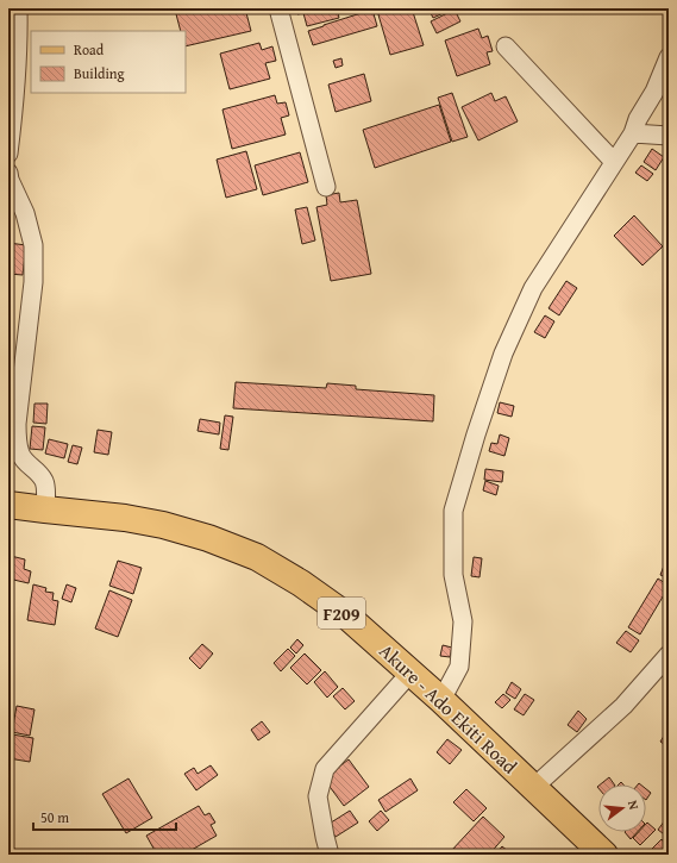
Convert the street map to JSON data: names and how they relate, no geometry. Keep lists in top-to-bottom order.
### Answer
{
  "streets": {
    "main road": ["F209", "Akure - Ado Ekiti Road"]
  },
  "legend": ["Road", "Building"],
  "scale_bar": "50 m",
  "north": "right"
}
